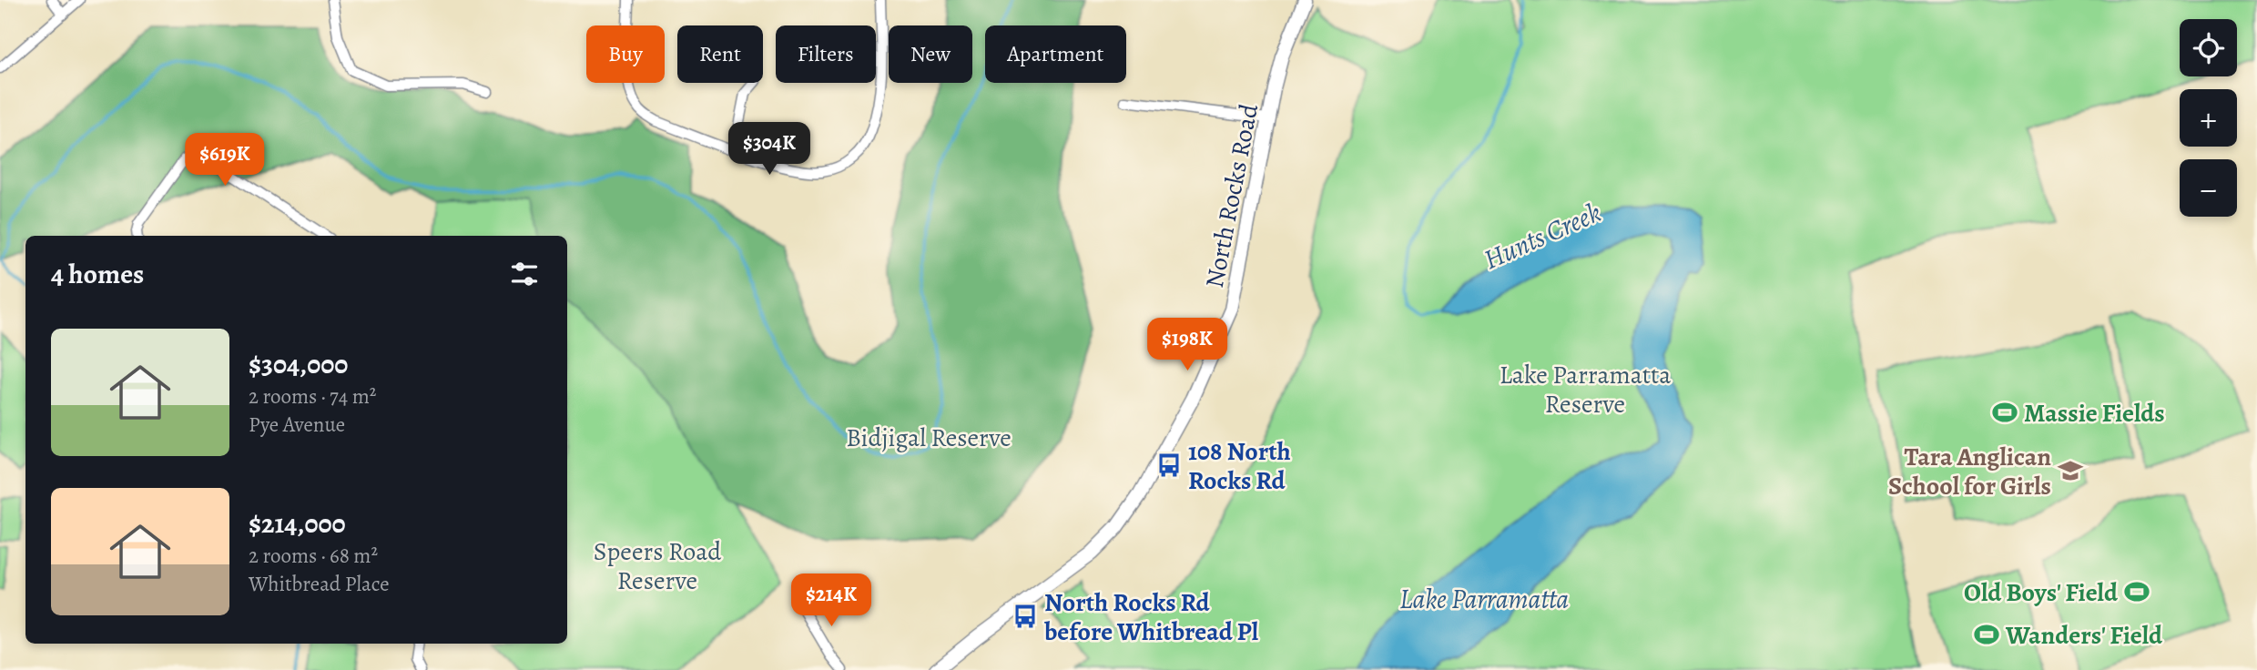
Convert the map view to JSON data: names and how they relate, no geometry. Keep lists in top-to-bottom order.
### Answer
{
  "streets": {
    "main road": ["North Rocks Road"]
  },
  "water": ["Hunts Creek", "Lake Parramatta"],
  "parks": ["Lake Parramatta Reserve", "Bidjigal Reserve", "Speers Road Reserve"],
  "places": {
    "sports": ["Massie Fields", "Old Boys' Field", "Wanders' Field"],
    "bus stop": ["108 North Rocks Rd", "North Rocks Rd before Whitbread Pl"],
    "school or university": ["Tara Anglican School for Girls"]
  },
  "page": {
    "map_buttons": ["+", "−"],
    "chip": [
      "Buy",
      "Rent",
      "Filters",
      "New",
      "Apartment"
    ],
    "price": [
      "$304K",
      "$619K",
      "$198K",
      "$214K"
    ],
    "heading": "4 homes",
    "list": [
      {
        "name": "$304,000",
        "note": "2 rooms · 74 m² · Pye Avenue"
      },
      {
        "name": "$214,000",
        "note": "2 rooms · 68 m² · Whitbread Place"
      }
    ]
  }
}
